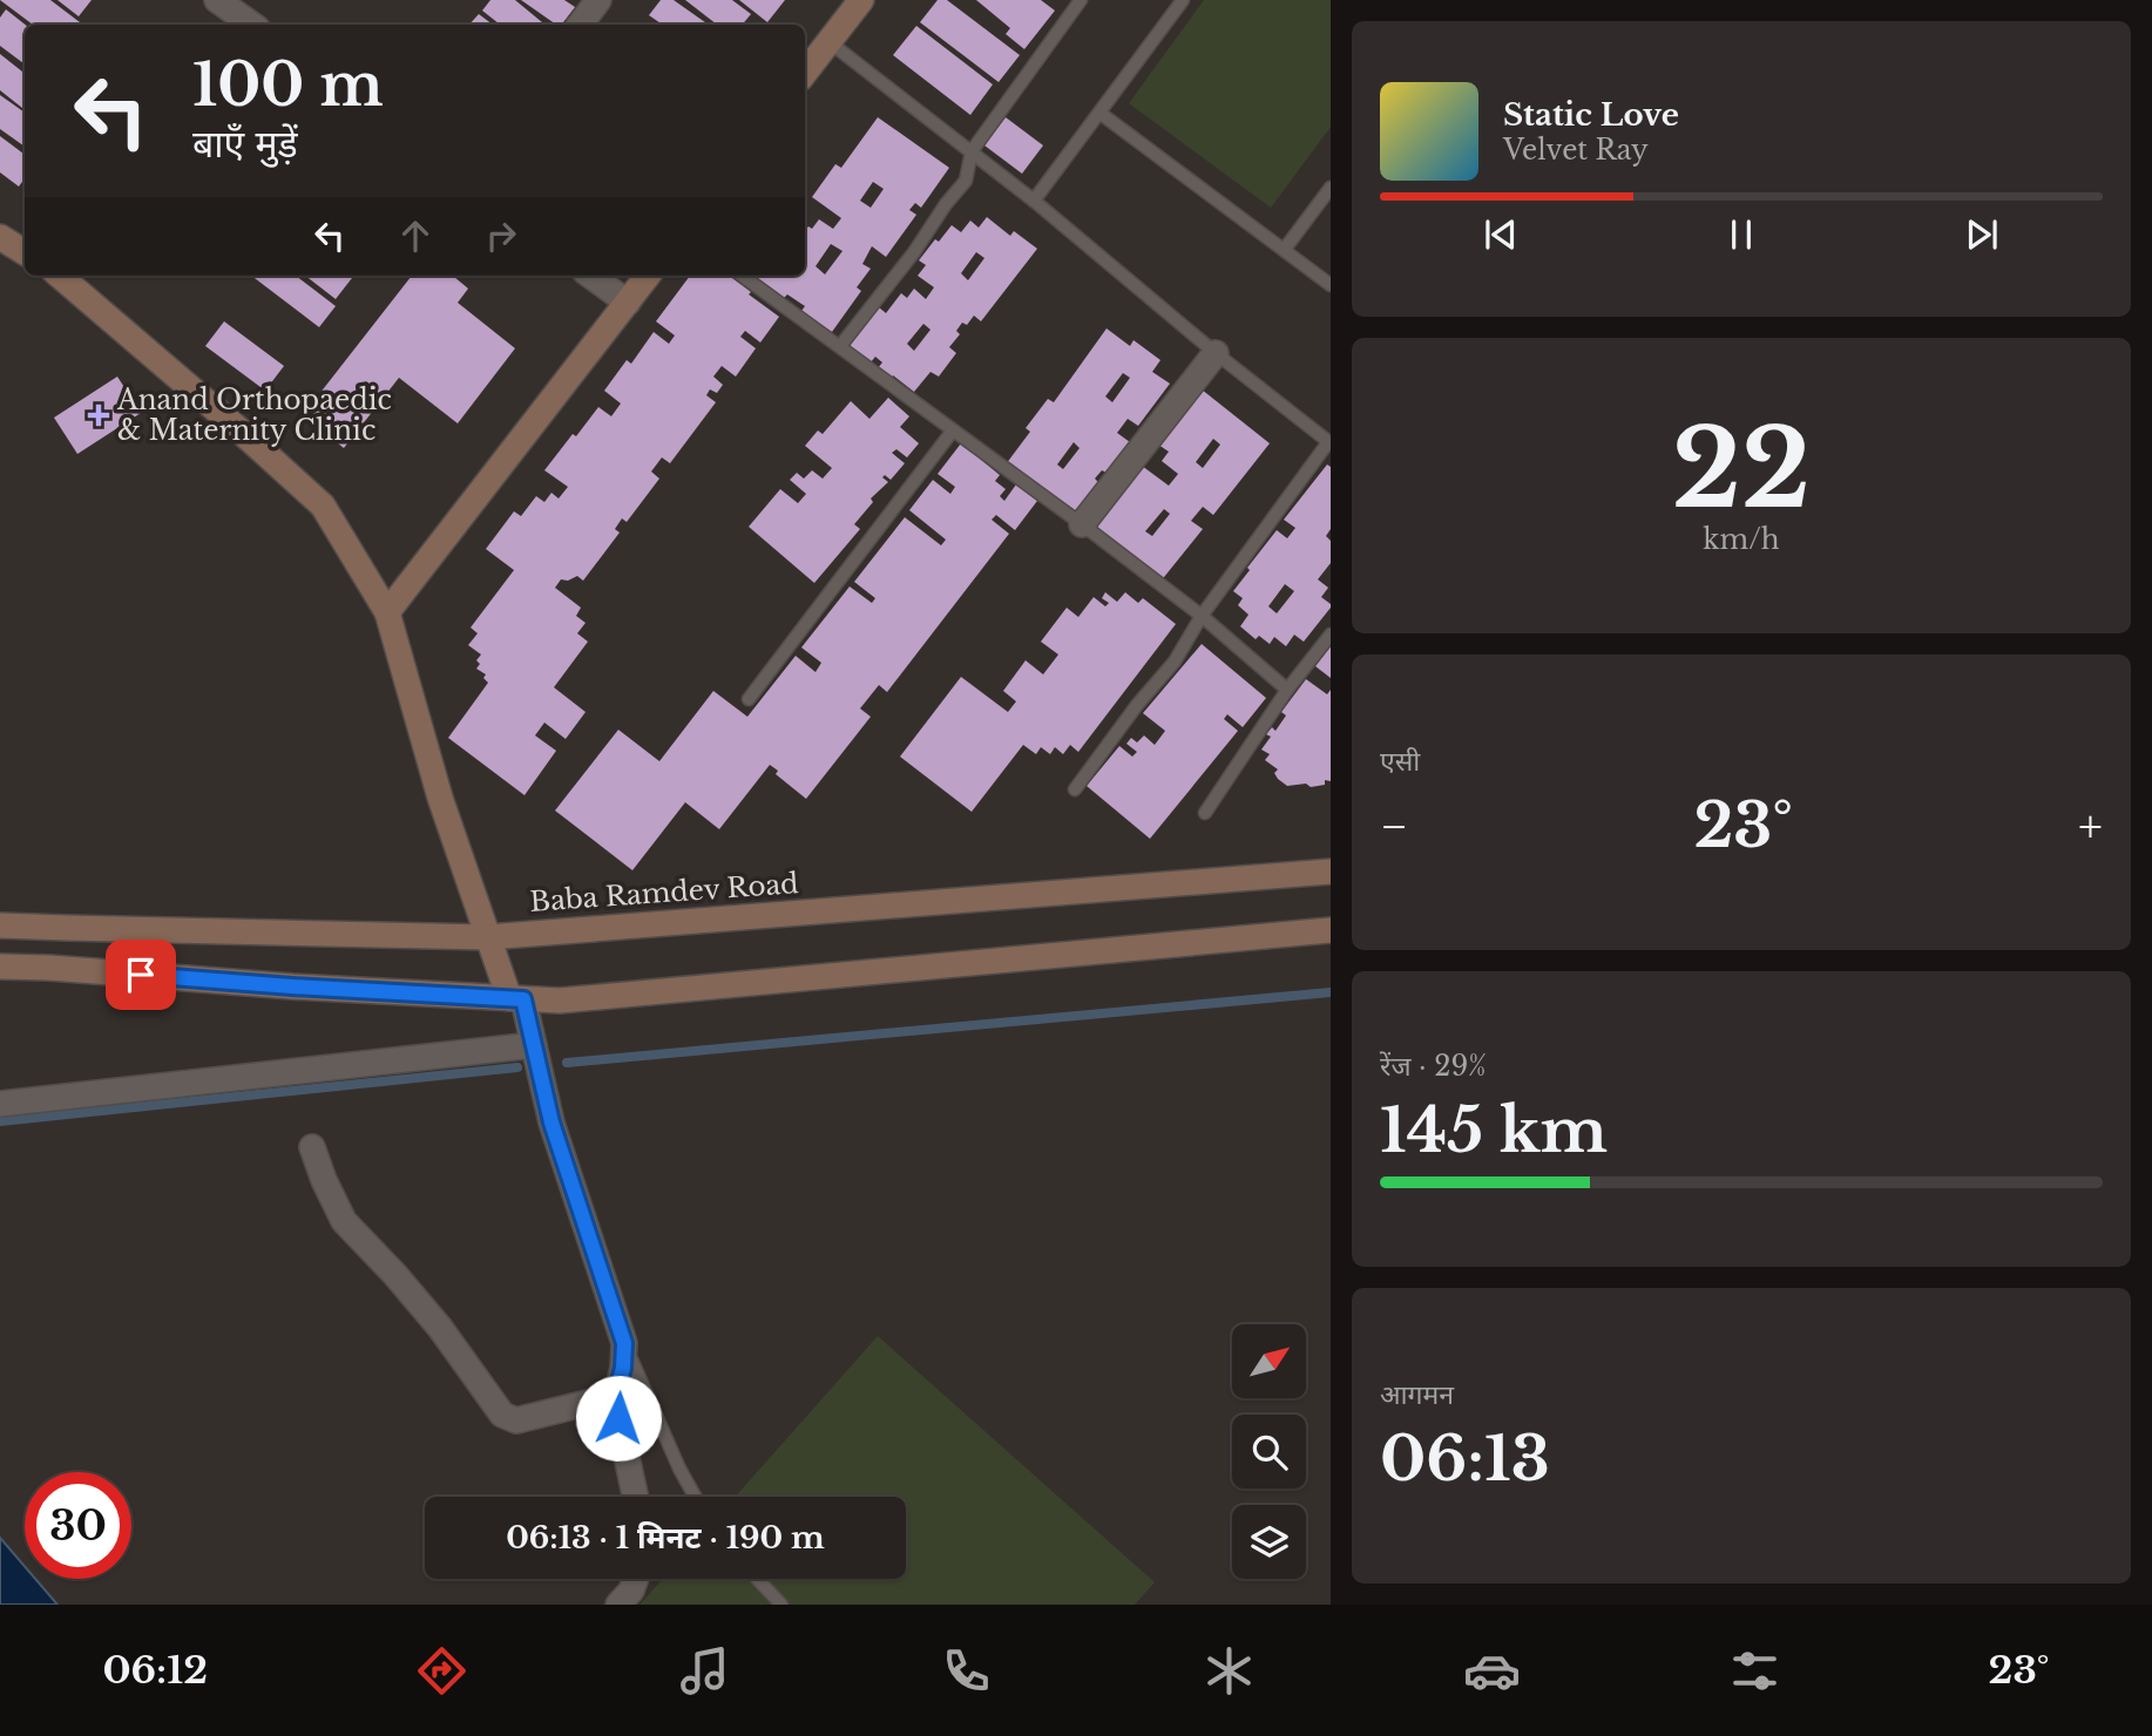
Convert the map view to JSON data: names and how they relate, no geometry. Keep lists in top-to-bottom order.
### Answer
{
  "streets": {
    "street": ["Baba Ramdev Road"]
  },
  "places": {
    "health": ["Anand Orthopaedic & Maternity Clinic"]
  },
  "north": "top right",
  "page": {
    "turn": ["100 m", "बाएँ मुड़ें"],
    "song": ["Static Love", "Velvet Ray"],
    "tile": [
      ["22", "km/h"],
      "एसी",
      ["रेंज · 29%", "145 km"],
      ["आगमन", "06:13"]
    ],
    "heat": ["−", "23°", "+"],
    "limit": "30",
    "trip": "06:13 · 1 मिनट · 190 m",
    "tabs": ["06:12", "23°"]
  }
}
